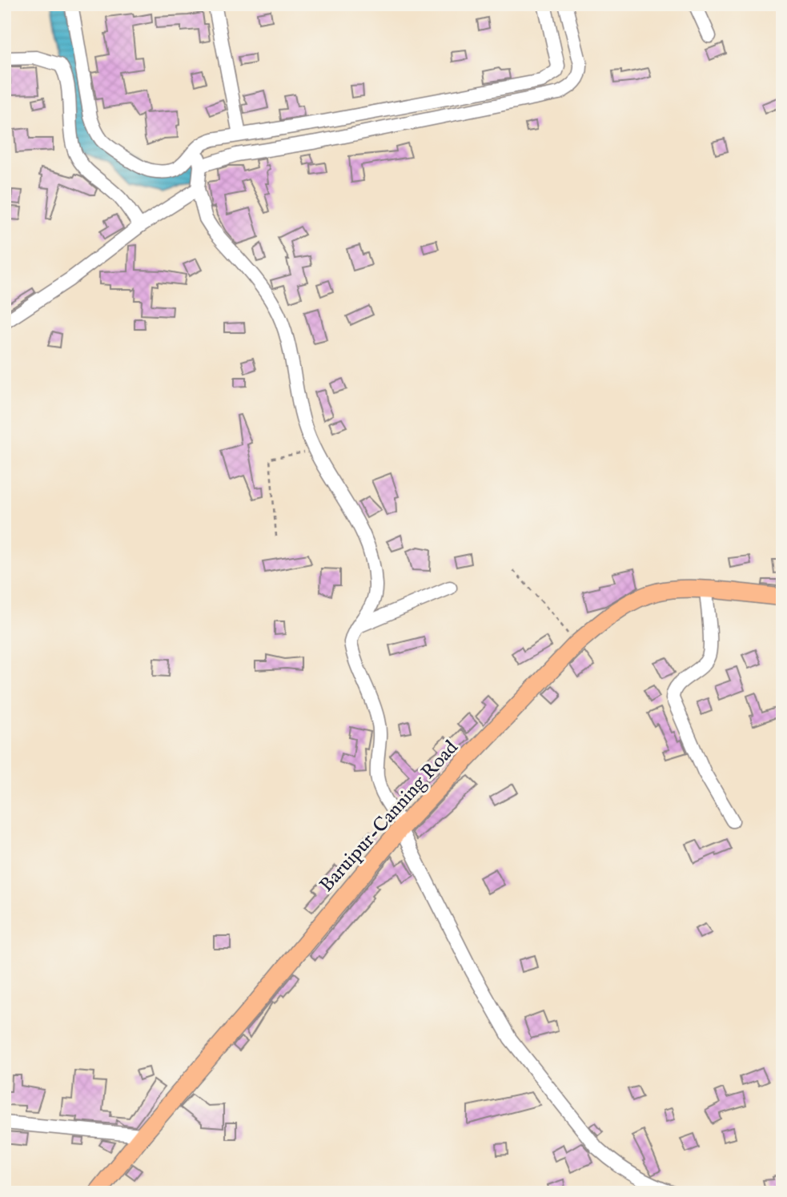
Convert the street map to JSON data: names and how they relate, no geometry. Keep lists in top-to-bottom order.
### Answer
{
  "streets": {
    "main road": ["Baruipur-Canning Road"]
  }
}
